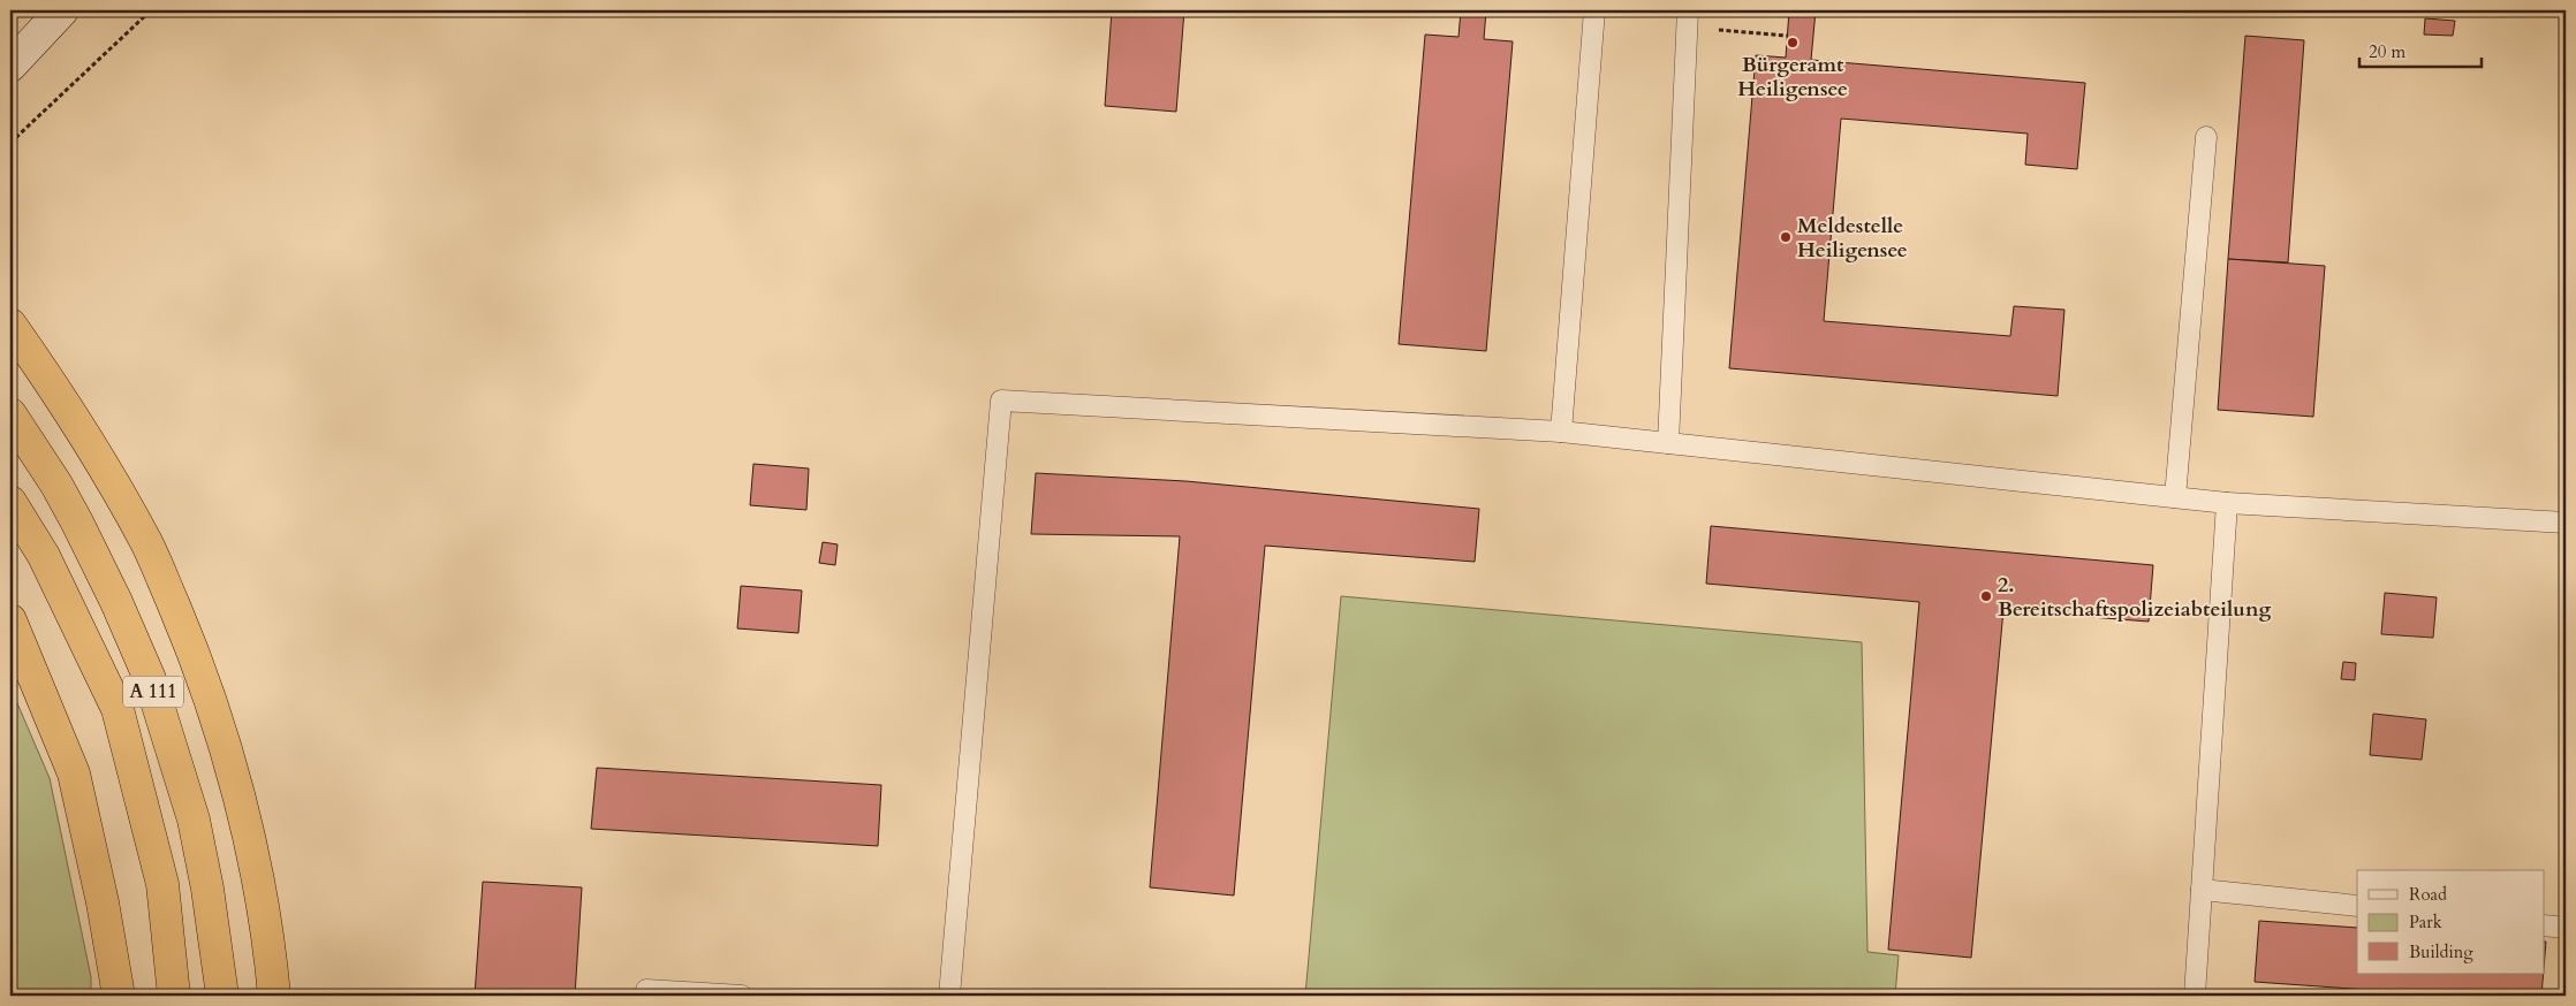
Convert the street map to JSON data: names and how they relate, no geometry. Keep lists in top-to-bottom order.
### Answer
{
  "streets": {
    "highway": ["A 111"]
  },
  "places": ["Bürgeramt Heiligensee", "Meldestelle Heiligensee", "2. Bereitschaftspolizeiabteilung"],
  "legend": ["Road", "Park", "Building"],
  "scale_bar": "20 m"
}
